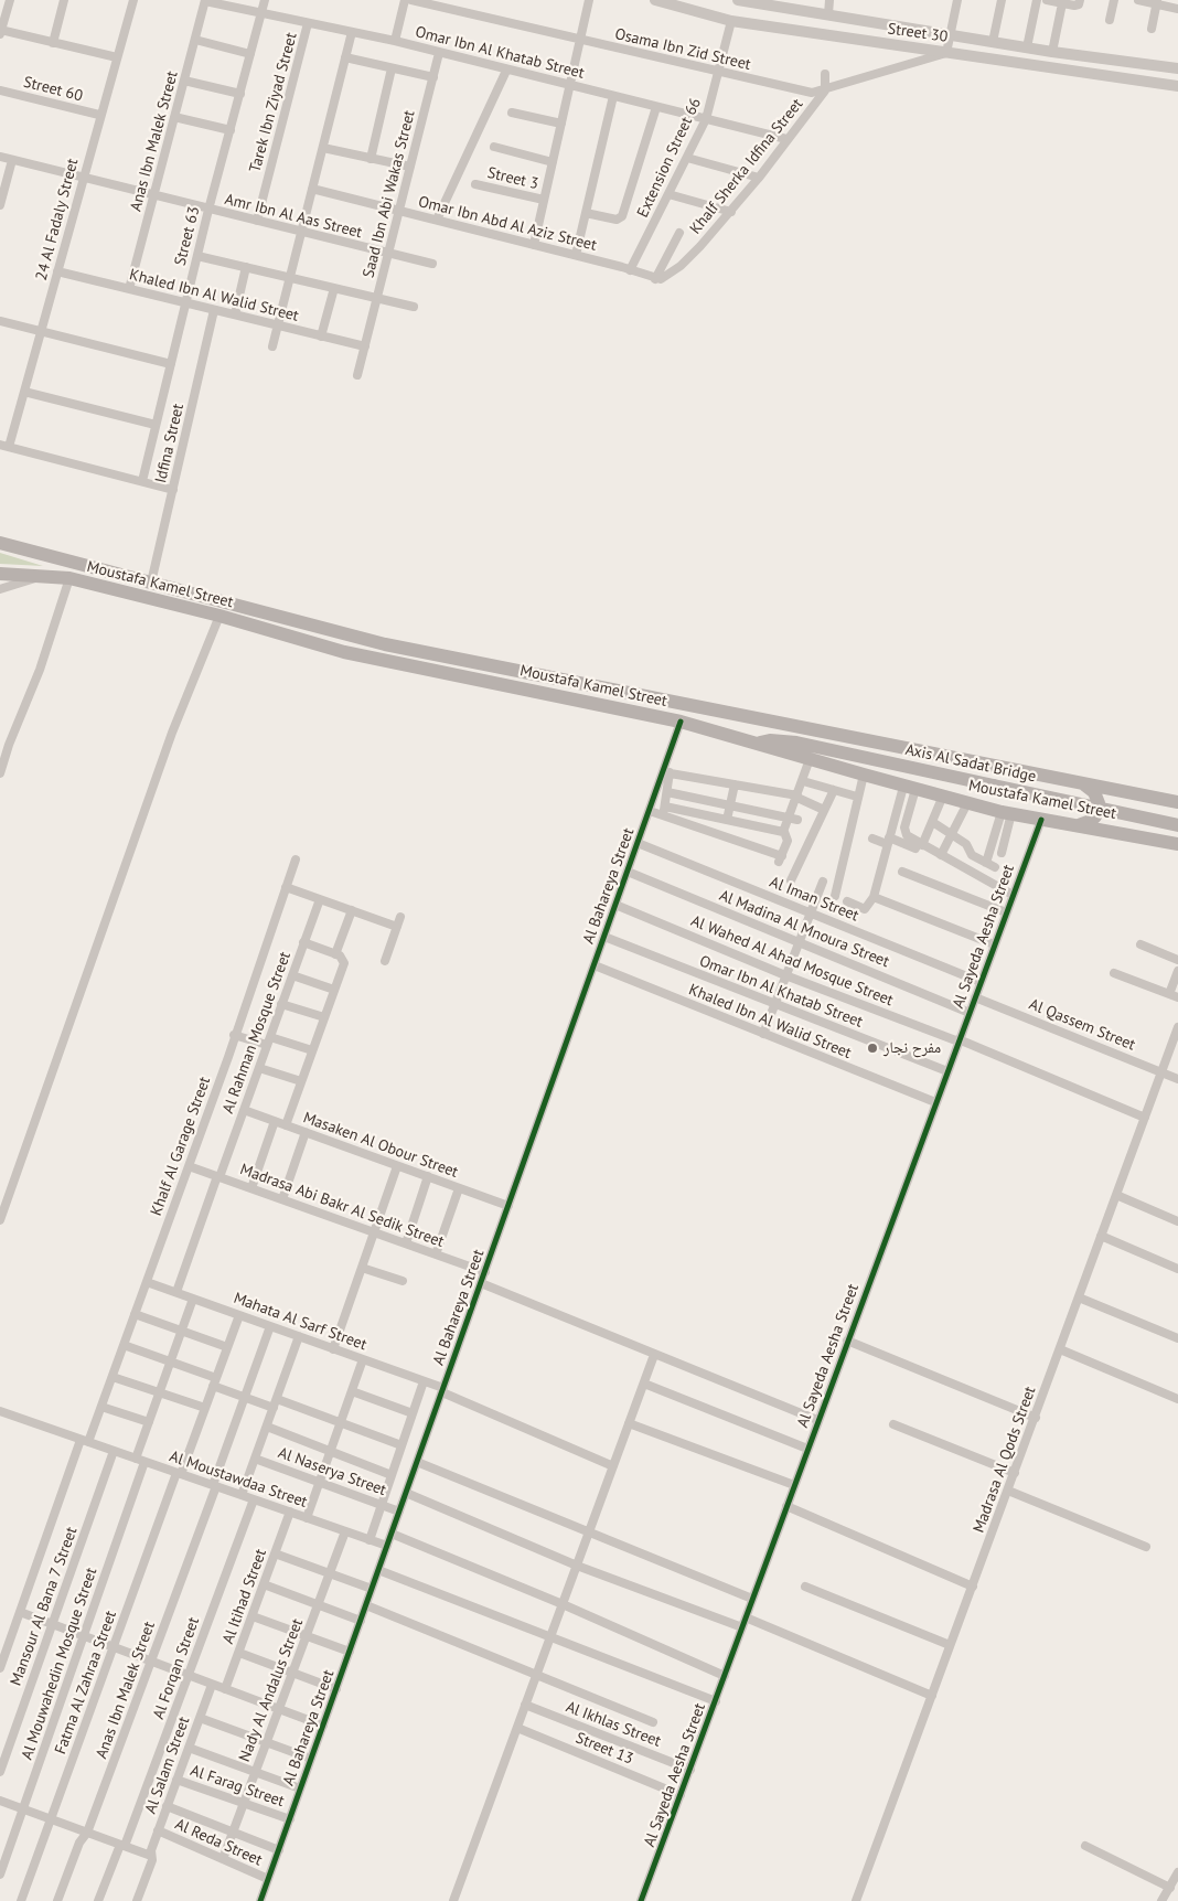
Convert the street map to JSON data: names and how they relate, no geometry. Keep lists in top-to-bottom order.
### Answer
{
  "streets": {
    "main road": ["Moustafa Kamel Street", "Axis Al Sadat Bridge"],
    "street": [
      "Street 30",
      "Osama Ibn Zid Street",
      "Omar Ibn Al Khatab Street",
      "Street 60",
      "Tarek Ibn Ziyad Street",
      "Anas Ibn Malek Street",
      "Extension Street 66",
      "Khalf Sherka Idfina Street",
      "Street 3",
      "Saad Ibn Abi Wakas Street",
      "Amr Ibn Al Aas Street",
      "24 Al Fadaly Street",
      "Omar Ibn Abd Al Aziz Street",
      "Street 63",
      "Khaled Ibn Al Walid Street",
      "Idfina Street",
      "Al Bahareya Street",
      "Al Iman Street",
      "Al Madina Al Mnoura Street",
      "Al Sayeda Aesha Street",
      "Al Wahed Al Ahad Mosque Street",
      "Al Qassem Street",
      "Al Rahman Mosque Street",
      "Masaken Al Obour Street",
      "Khalf Al Garage Street",
      "Madrasa Abi Bakr Al Sedik Street",
      "Mahata Al Sarf Street",
      "Madrasa Al Qods Street",
      "Al Naserya Street",
      "Al Moustawdaa Street",
      "Al Itihad Street",
      "Mansour Al Bana 7 Street",
      "Al Mouwahedin Mosque Street",
      "Al Forqan Street",
      "Fatma Al Zahraa Street",
      "Nady Al Andalus Street",
      "Al Ikhlas Street",
      "Street 13",
      "Al Salam Street",
      "Al Farag Street",
      "Al Reda Street"
    ]
  },
  "crossings": [
    ["Street 30", "Osama Ibn Zid Street"],
    ["Street 30", "Extension Street 66"],
    ["Osama Ibn Zid Street", "Extension Street 66"],
    ["Osama Ibn Zid Street", "Khalf Sherka Idfina Street"],
    ["Omar Ibn Al Khatab Street", "Tarek Ibn Ziyad Street"],
    ["Omar Ibn Al Khatab Street", "Anas Ibn Malek Street"],
    ["Omar Ibn Al Khatab Street", "Extension Street 66"],
    ["Omar Ibn Al Khatab Street", "Khalf Sherka Idfina Street"],
    ["Omar Ibn Al Khatab Street", "Saad Ibn Abi Wakas Street"],
    ["Omar Ibn Al Khatab Street", "Street 63"],
    ["Omar Ibn Al Khatab Street", "Al Bahareya Street"],
    ["Omar Ibn Al Khatab Street", "Al Sayeda Aesha Street"],
    ["Street 60", "24 Al Fadaly Street"],
    ["Tarek Ibn Ziyad Street", "Amr Ibn Al Aas Street"],
    ["Anas Ibn Malek Street", "Amr Ibn Al Aas Street"],
    ["Anas Ibn Malek Street", "Khaled Ibn Al Walid Street"],
    ["Anas Ibn Malek Street", "Mahata Al Sarf Street"],
    ["Anas Ibn Malek Street", "Al Moustawdaa Street"],
    ["Extension Street 66", "Omar Ibn Abd Al Aziz Street"],
    ["Saad Ibn Abi Wakas Street", "Amr Ibn Al Aas Street"],
    ["Saad Ibn Abi Wakas Street", "Omar Ibn Abd Al Aziz Street"],
    ["Saad Ibn Abi Wakas Street", "Khaled Ibn Al Walid Street"],
    ["Amr Ibn Al Aas Street", "24 Al Fadaly Street"],
    ["Amr Ibn Al Aas Street", "Street 63"],
    ["24 Al Fadaly Street", "Khaled Ibn Al Walid Street"],
    ["Street 63", "Khaled Ibn Al Walid Street"],
    ["Khaled Ibn Al Walid Street", "Idfina Street"],
    ["Khaled Ibn Al Walid Street", "Al Bahareya Street"],
    ["Khaled Ibn Al Walid Street", "Al Sayeda Aesha Street"],
    ["Idfina Street", "Moustafa Kamel Street"],
    ["Moustafa Kamel Street", "Axis Al Sadat Bridge"],
    ["Moustafa Kamel Street", "Al Bahareya Street"],
    ["Moustafa Kamel Street", "Al Sayeda Aesha Street"],
    ["Al Bahareya Street", "Al Iman Street"],
    ["Al Bahareya Street", "Al Madina Al Mnoura Street"],
    ["Al Bahareya Street", "Al Wahed Al Ahad Mosque Street"],
    ["Al Bahareya Street", "Masaken Al Obour Street"],
    ["Al Bahareya Street", "Madrasa Abi Bakr Al Sedik Street"],
    ["Al Bahareya Street", "Mahata Al Sarf Street"],
    ["Al Bahareya Street", "Al Naserya Street"],
    ["Al Bahareya Street", "Al Moustawdaa Street"],
    ["Al Bahareya Street", "Al Farag Street"],
    ["Al Bahareya Street", "Al Reda Street"],
    ["Al Iman Street", "Al Sayeda Aesha Street"],
    ["Al Madina Al Mnoura Street", "Al Sayeda Aesha Street"],
    ["Al Sayeda Aesha Street", "Al Wahed Al Ahad Mosque Street"],
    ["Al Sayeda Aesha Street", "Al Qassem Street"],
    ["Al Sayeda Aesha Street", "Al Ikhlas Street"],
    ["Al Sayeda Aesha Street", "Street 13"],
    ["Al Wahed Al Ahad Mosque Street", "Madrasa Al Qods Street"],
    ["Al Qassem Street", "Madrasa Al Qods Street"],
    ["Al Rahman Mosque Street", "Masaken Al Obour Street"],
    ["Al Rahman Mosque Street", "Madrasa Abi Bakr Al Sedik Street"],
    ["Al Rahman Mosque Street", "Mahata Al Sarf Street"],
    ["Khalf Al Garage Street", "Madrasa Abi Bakr Al Sedik Street"],
    ["Khalf Al Garage Street", "Mahata Al Sarf Street"],
    ["Khalf Al Garage Street", "Al Moustawdaa Street"],
    ["Mahata Al Sarf Street", "Al Mouwahedin Mosque Street"],
    ["Mahata Al Sarf Street", "Fatma Al Zahraa Street"],
    ["Al Moustawdaa Street", "Al Itihad Street"],
    ["Al Moustawdaa Street", "Mansour Al Bana 7 Street"],
    ["Al Moustawdaa Street", "Al Mouwahedin Mosque Street"],
    ["Al Moustawdaa Street", "Al Forqan Street"],
    ["Al Moustawdaa Street", "Fatma Al Zahraa Street"],
    ["Al Moustawdaa Street", "Nady Al Andalus Street"],
    ["Nady Al Andalus Street", "Al Farag Street"],
    ["Nady Al Andalus Street", "Al Reda Street"],
    ["Al Salam Street", "Al Farag Street"],
    ["Al Salam Street", "Al Reda Street"]
  ],
  "places": ["مفرح نجار"]
}
